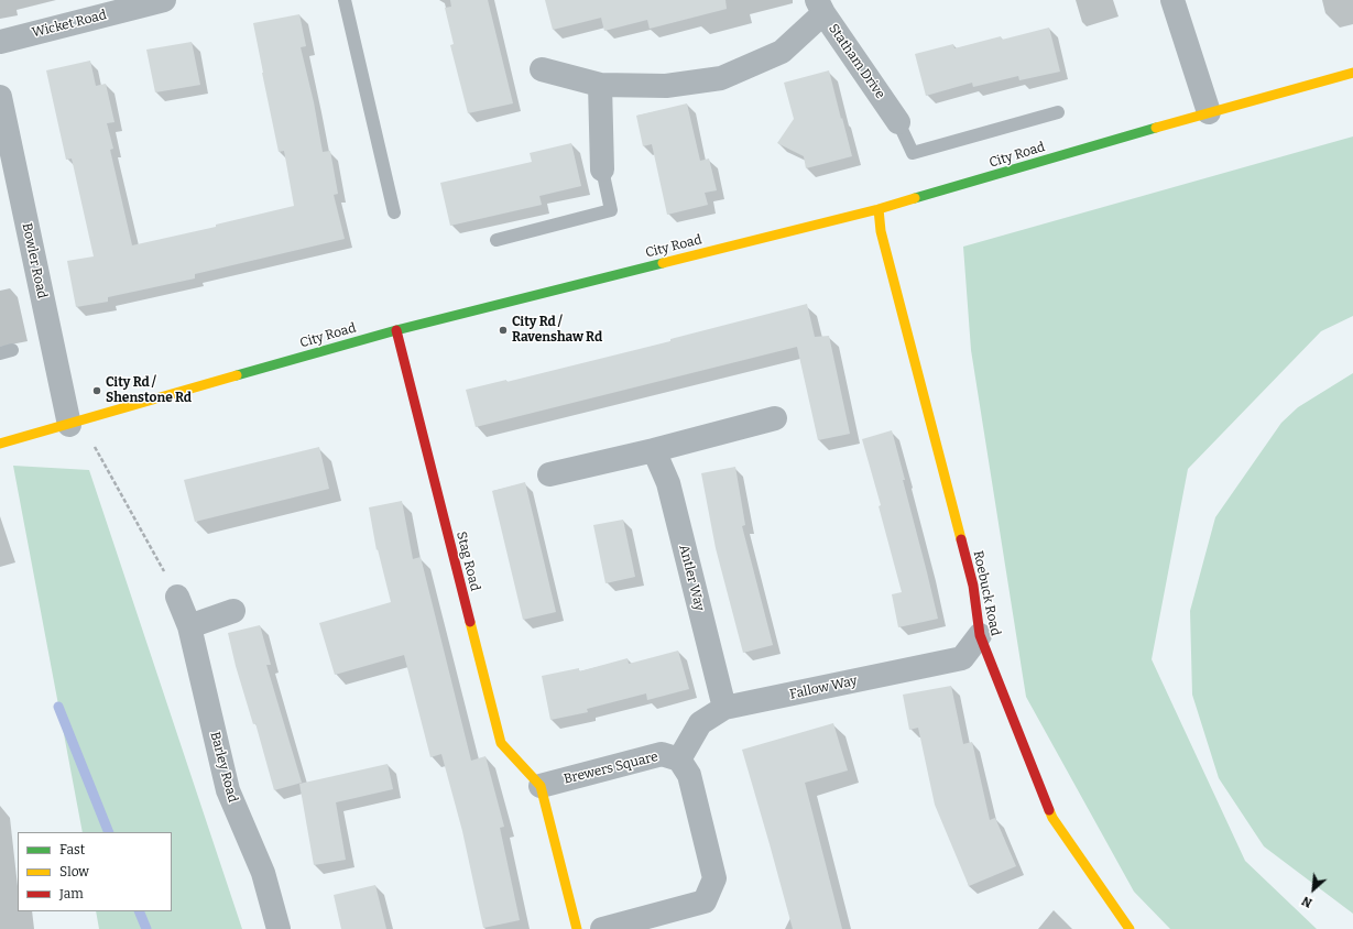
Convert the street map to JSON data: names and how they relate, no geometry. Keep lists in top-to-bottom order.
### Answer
{
  "streets": {
    "street": [
      "Wicket Road",
      "Statham Drive",
      "City Road",
      "Bowler Road",
      "Stag Road",
      "Antler Way",
      "Roebuck Road",
      "Fallow Way",
      "Barley Road",
      "Brewers Square"
    ]
  },
  "crossings": [
    ["City Road", "Bowler Road"],
    ["City Road", "Stag Road"],
    ["City Road", "Roebuck Road"],
    ["Stag Road", "Brewers Square"],
    ["Antler Way", "Fallow Way"],
    ["Roebuck Road", "Fallow Way"],
    ["Fallow Way", "Brewers Square"]
  ],
  "places": ["City Rd / Ravenshaw Rd", "City Rd / Shenstone Rd"],
  "legend": ["Fast", "Slow", "Jam"],
  "north": "bottom left"
}
